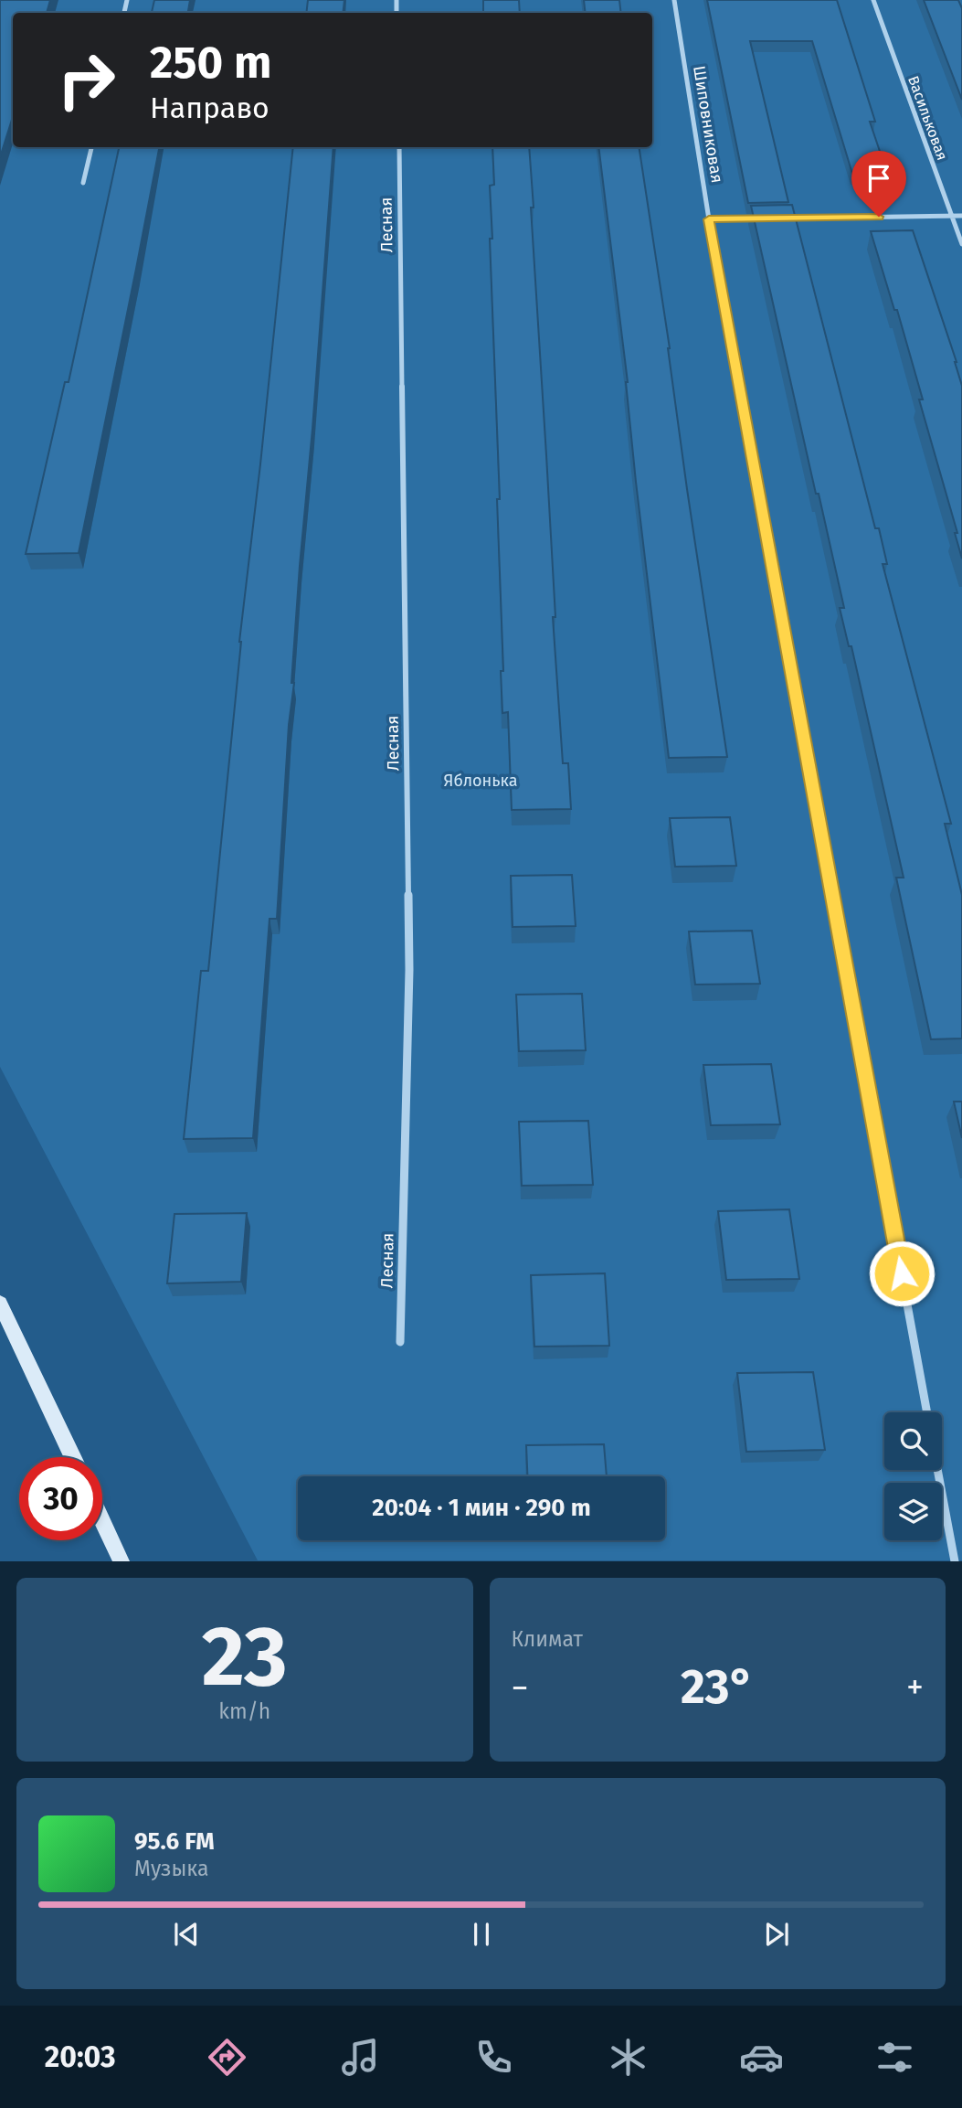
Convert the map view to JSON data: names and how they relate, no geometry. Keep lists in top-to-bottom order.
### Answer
{
  "streets": {
    "street": ["Васильковая", "Шиповниковая", "Лесная"]
  },
  "parks": ["Яблонька"],
  "page": {
    "turn": ["250 m", "Направо"],
    "limit": "30",
    "trip": "20:04 · 1 мин · 290 m",
    "tile": [
      ["23", "km/h"],
      "Климат"
    ],
    "heat": ["−", "23°", "+"],
    "song": ["95.6 FM", "Музыка"],
    "tabs": "20:03"
  }
}
